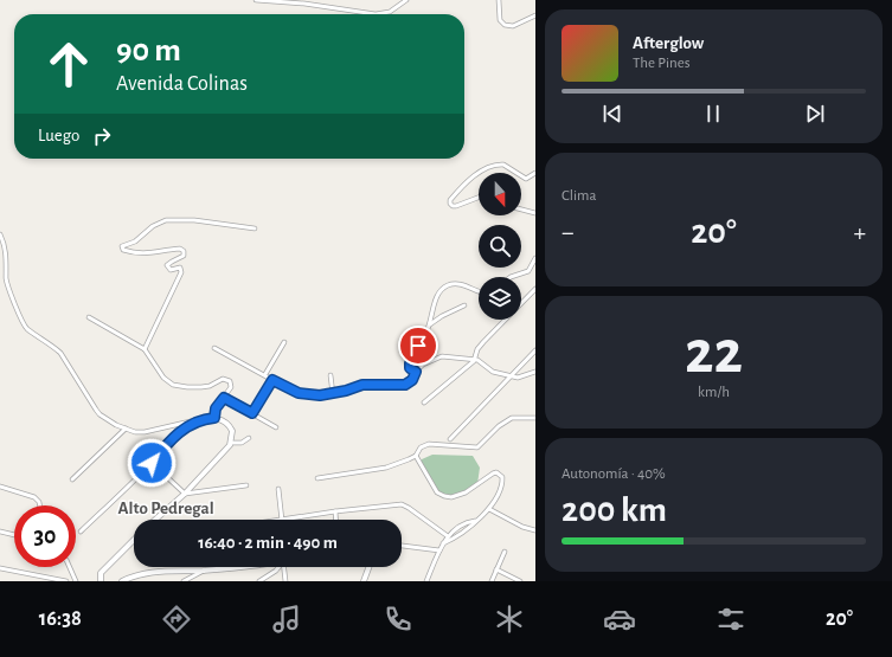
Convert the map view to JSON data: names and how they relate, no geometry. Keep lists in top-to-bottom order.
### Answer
{
  "districts": ["Alto Pedregal"],
  "north": "bottom",
  "page": {
    "turn": ["90 m", "Avenida Colinas"],
    "song": ["Afterglow", "The Pines"],
    "then": "Luego",
    "tile": [
      "Clima",
      ["22", "km/h"],
      ["Autonomía · 40%", "200 km"]
    ],
    "heat": ["−", "20°", "+"],
    "limit": "30",
    "trip": "16:40 · 2 min · 490 m",
    "tabs": ["16:38", "20°"]
  }
}
